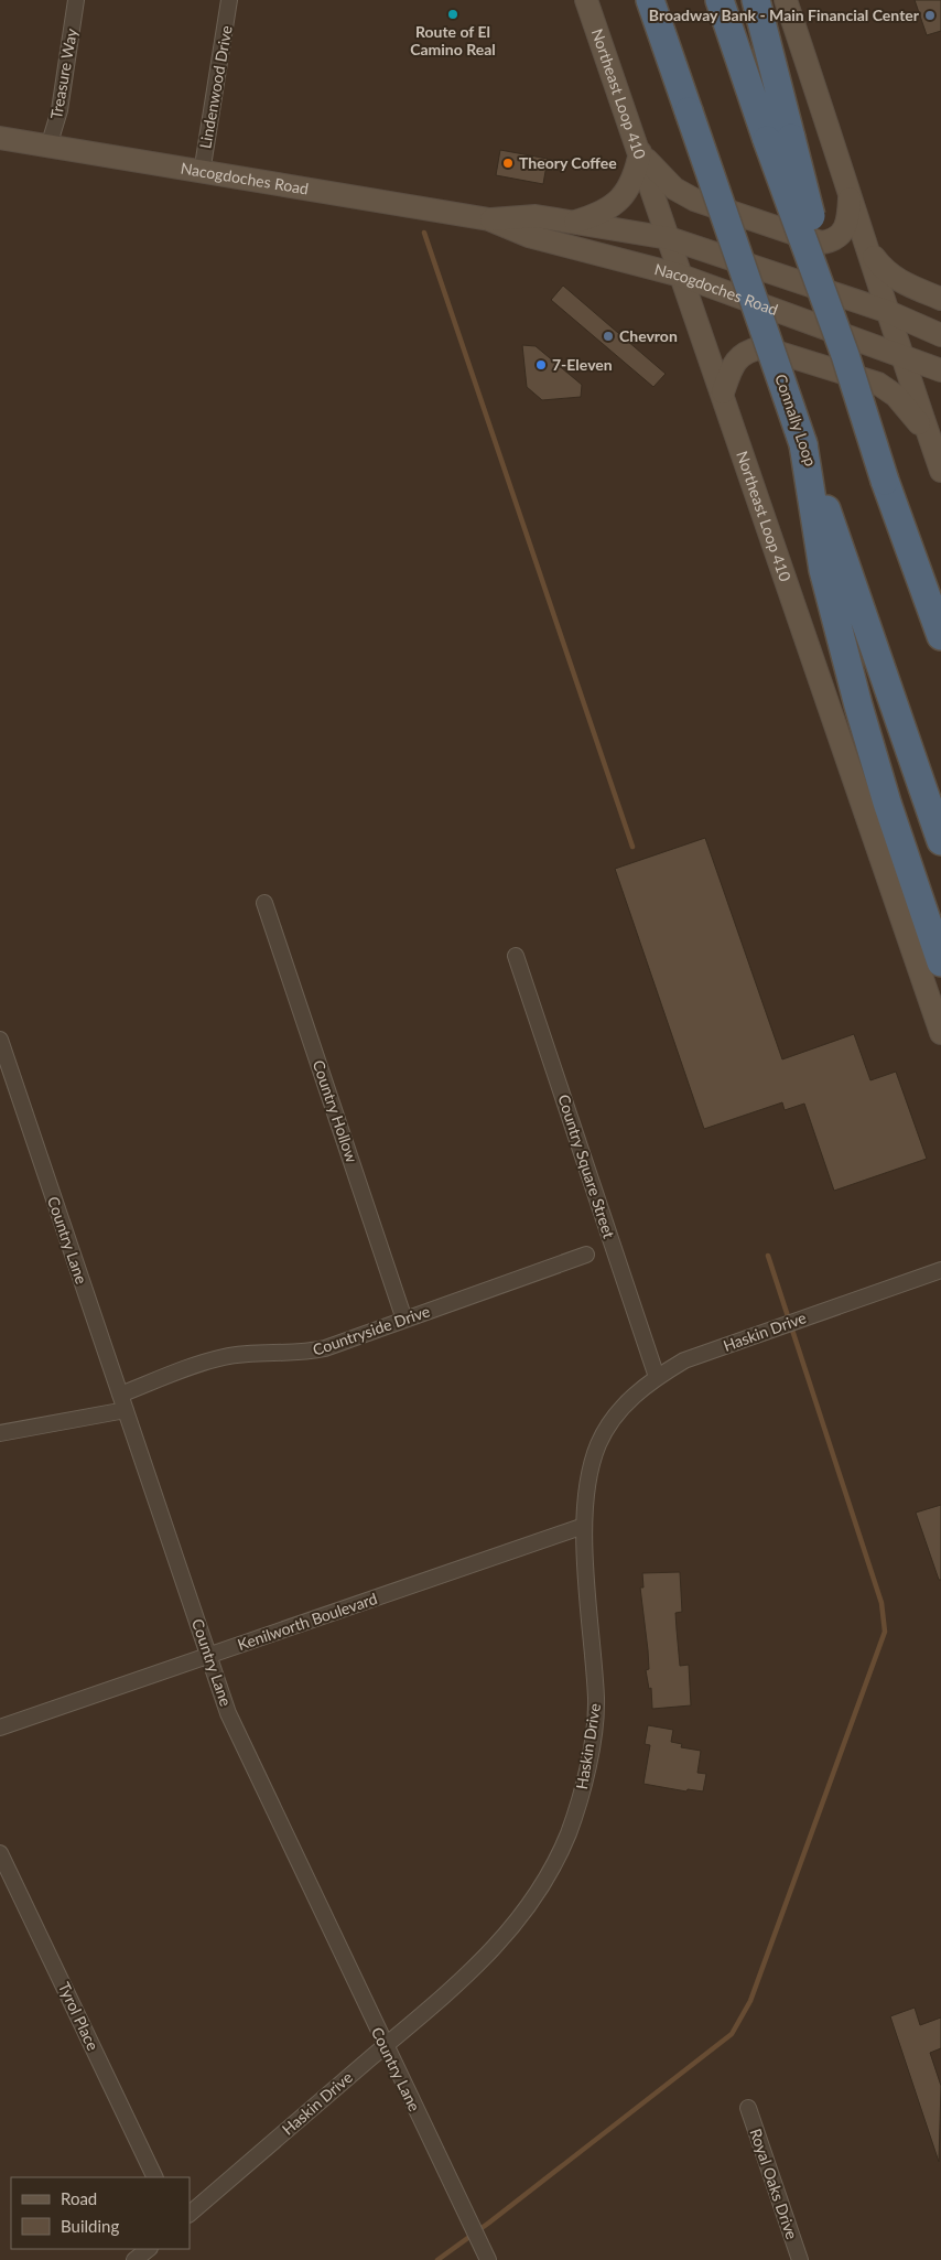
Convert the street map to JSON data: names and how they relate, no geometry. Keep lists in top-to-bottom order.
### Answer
{
  "streets": {
    "highway": ["Connally Loop"],
    "main road": ["Northeast Loop 410", "Nacogdoches Road"],
    "street": [
      "Treasure Way",
      "Lindenwood Drive",
      "Country Hollow",
      "Country Square Street",
      "Country Lane",
      "Countryside Drive",
      "Haskin Drive",
      "Kenilworth Boulevard",
      "Tyrol Place",
      "Royal Oaks Drive"
    ]
  },
  "crossings": [
    ["Treasure Way", "Nacogdoches Road"],
    ["Lindenwood Drive", "Nacogdoches Road"],
    ["Northeast Loop 410", "Nacogdoches Road"],
    ["Country Hollow", "Countryside Drive"],
    ["Country Square Street", "Haskin Drive"],
    ["Country Lane", "Countryside Drive"],
    ["Country Lane", "Haskin Drive"],
    ["Country Lane", "Kenilworth Boulevard"],
    ["Haskin Drive", "Kenilworth Boulevard"]
  ],
  "places": [
    "Route of El Camino Real",
    "Broadway Bank - Main Financial Center",
    "Theory Coffee",
    "Chevron",
    "7-Eleven"
  ],
  "legend": ["Road", "Building"]
}
